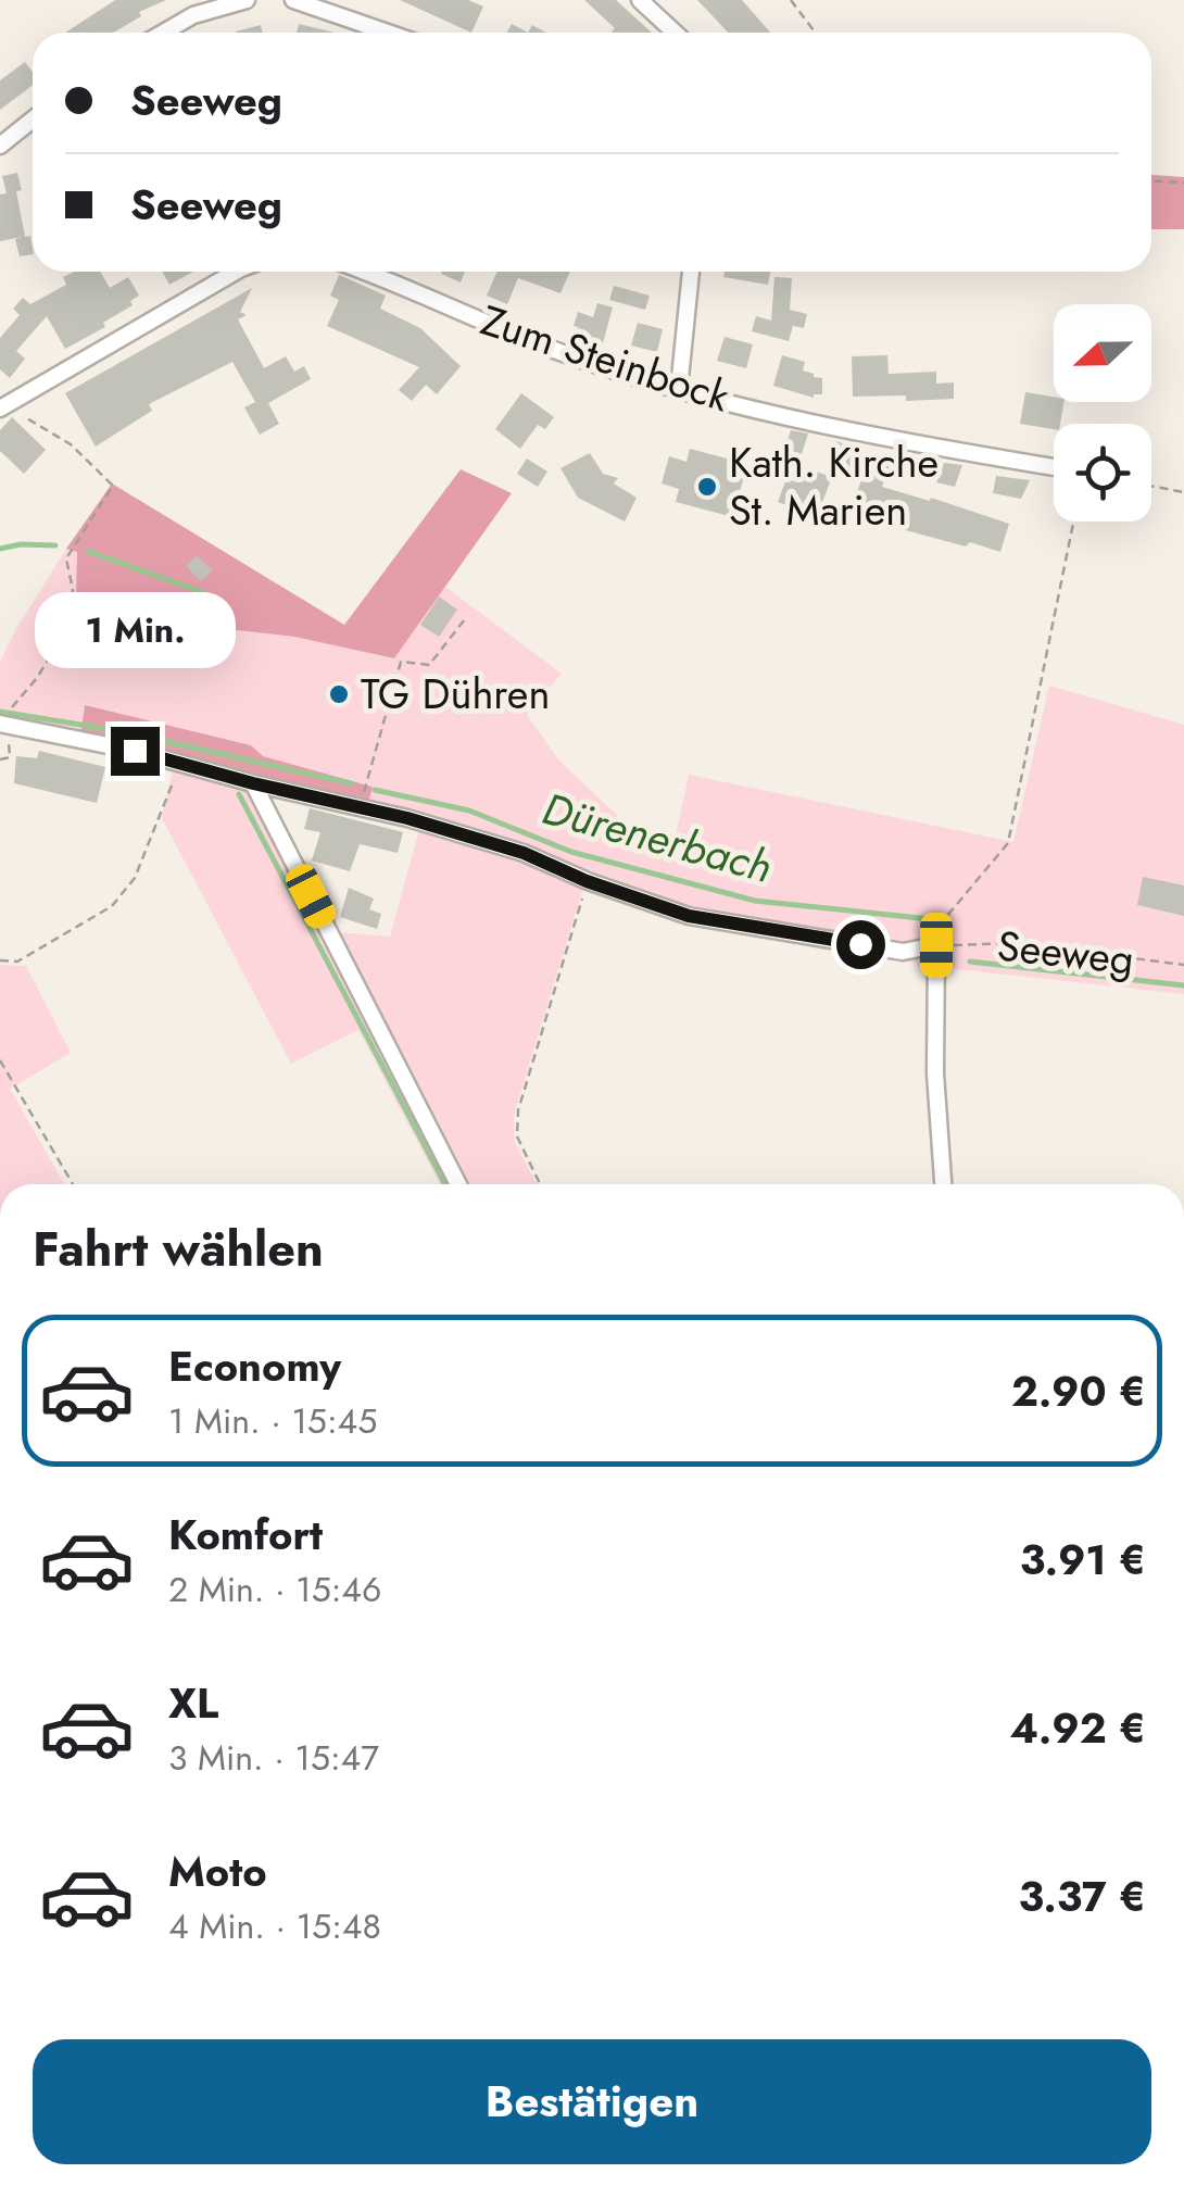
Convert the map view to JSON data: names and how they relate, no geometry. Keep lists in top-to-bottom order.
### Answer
{
  "streets": {
    "street": ["Zum Steinbock", "Seeweg"]
  },
  "water": ["Dürenerbach"],
  "places": ["Kath. Kirche St. Marien", "TG Dühren"],
  "north": "left",
  "page": {
    "banner": ["Seeweg", "Seeweg"],
    "bubble": "1 Min.",
    "heading": "Fahrt wählen",
    "list": [
      {
        "name": "Economy",
        "note": "1 Min. · 15:45",
        "value": "2.90 €"
      },
      {
        "name": "Komfort",
        "note": "2 Min. · 15:46",
        "value": "3.91 €"
      },
      {
        "name": "XL",
        "note": "3 Min. · 15:47",
        "value": "4.92 €"
      },
      {
        "name": "Moto",
        "note": "4 Min. · 15:48",
        "value": "3.37 €"
      }
    ],
    "buttons": "Bestätigen"
  }
}
